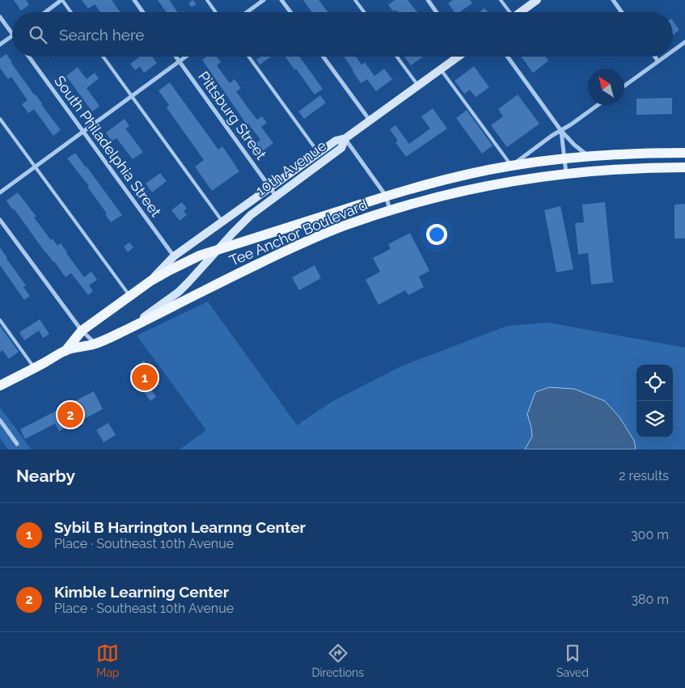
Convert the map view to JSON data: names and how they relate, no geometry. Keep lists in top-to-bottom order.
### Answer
{
  "streets": {
    "main road": ["10th Avenue", "Tee Anchor Boulevard"],
    "street": ["Pittsburg Street", "South Philadelphia Street"]
  },
  "crossings": [
    ["Pittsburg Street", "10th Avenue"],
    ["South Philadelphia Street", "10th Avenue"],
    ["10th Avenue", "Tee Anchor Boulevard"]
  ],
  "north": "top left",
  "page": {
    "search": "Search here",
    "pins": ["1", "2"],
    "heading": ["Nearby", "2 results"],
    "list": [
      {
        "mark": "1",
        "name": "Sybil B Harrington Learnng Center",
        "note": "Place · Southeast 10th Avenue",
        "value": "300 m"
      },
      {
        "mark": "2",
        "name": "Kimble Learning Center",
        "note": "Place · Southeast 10th Avenue",
        "value": "380 m"
      }
    ],
    "nav": ["Map", "Directions", "Saved"]
  }
}
